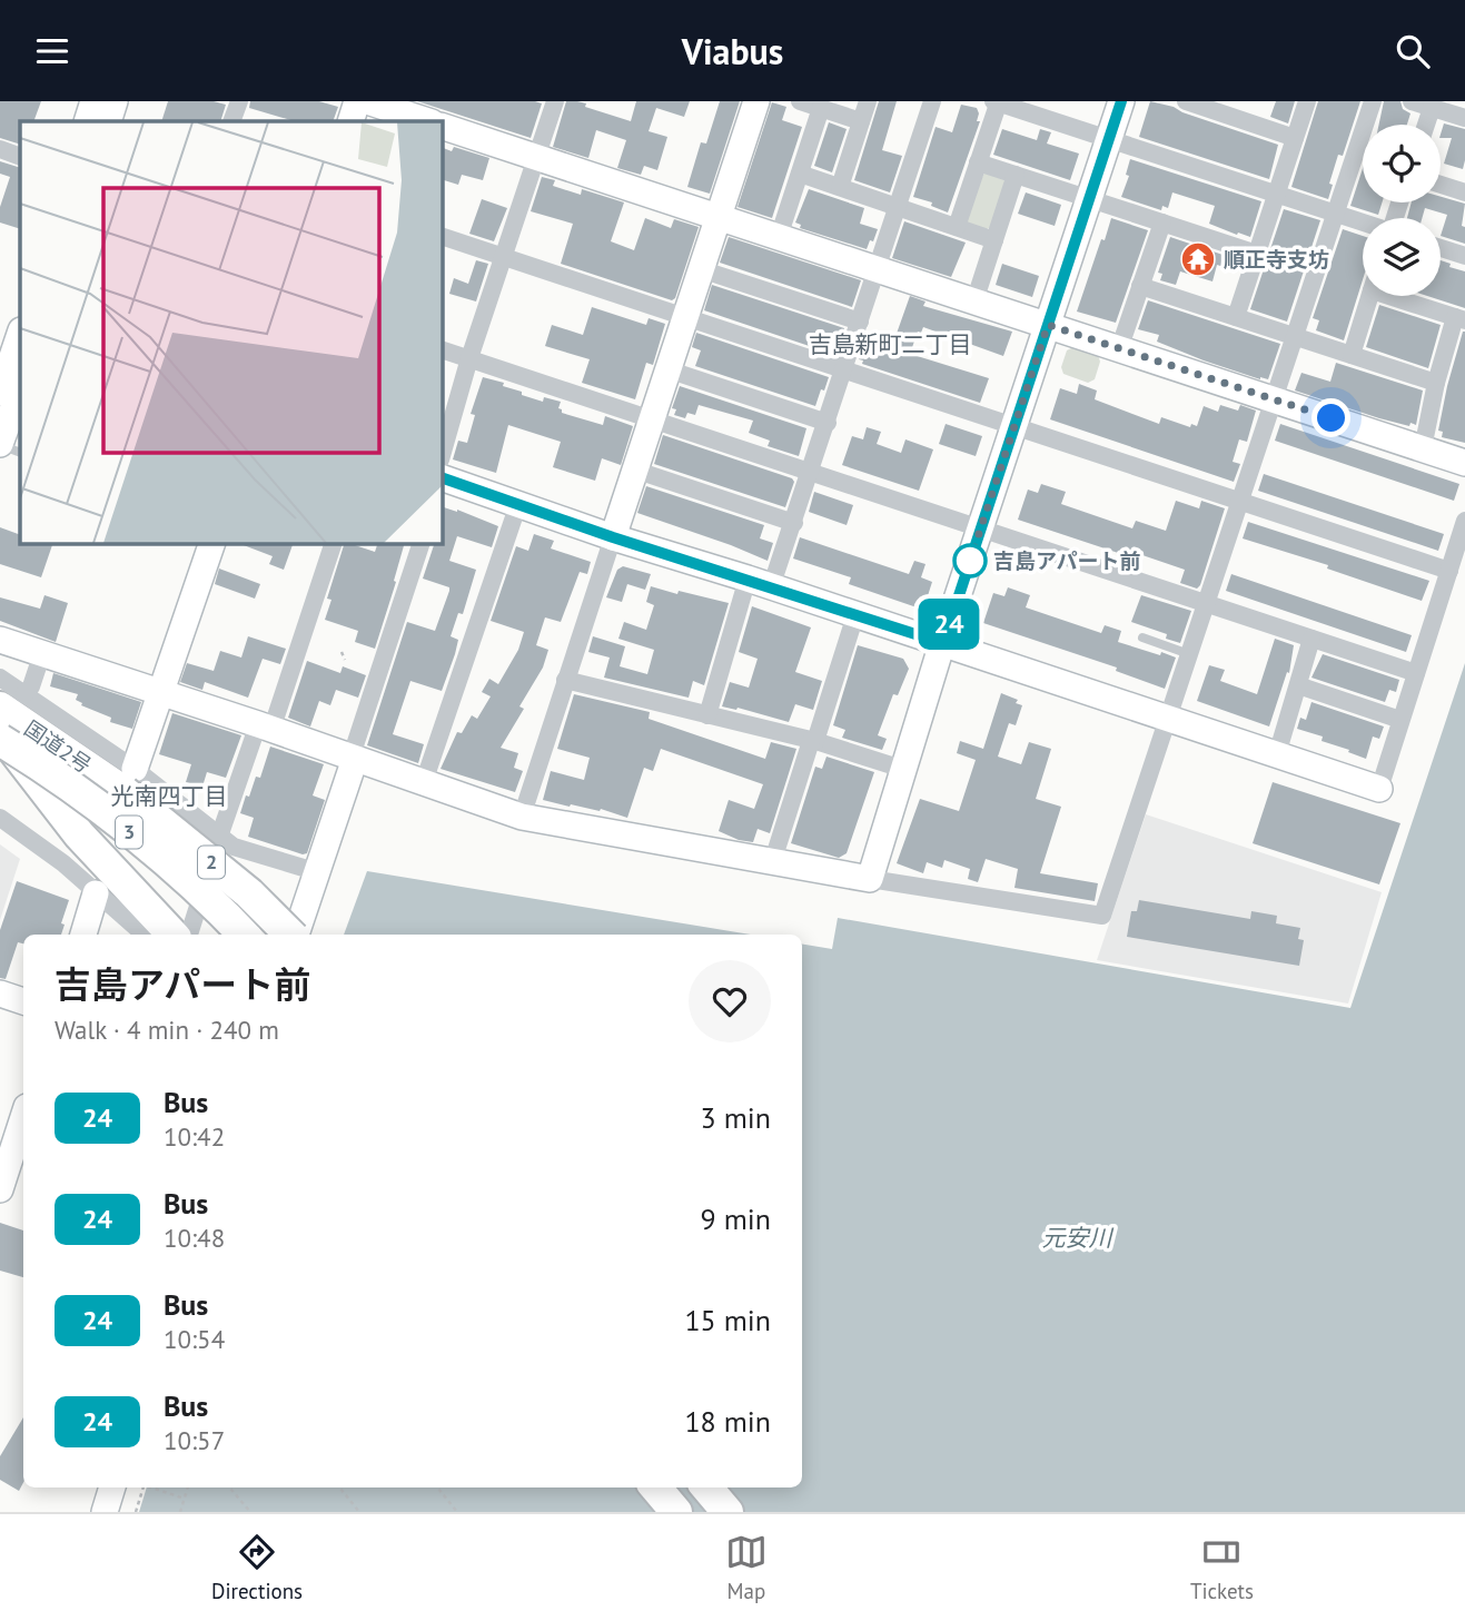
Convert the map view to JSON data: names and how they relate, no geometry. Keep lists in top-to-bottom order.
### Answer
{
  "streets": {
    "highway": ["国道2号", "3", "2"]
  },
  "crossings": [
    ["国道2号", "3"]
  ],
  "districts": ["吉島新町二丁目", "光南四丁目"],
  "water": ["元安川"],
  "places": {
    "temple": ["順正寺支坊"],
    "other": ["吉島アパート前"]
  },
  "lines": ["bus line 24"],
  "page": {
    "header": "Viabus",
    "on_map": "24",
    "heading": ["吉島アパート前", "Walk · 4 min · 240 m"],
    "list": [
      {
        "mark": "24",
        "name": "Bus",
        "note": "10:42",
        "value": "3 min"
      },
      {
        "mark": "24",
        "name": "Bus",
        "note": "10:48",
        "value": "9 min"
      },
      {
        "mark": "24",
        "name": "Bus",
        "note": "10:54",
        "value": "15 min"
      },
      {
        "mark": "24",
        "name": "Bus",
        "note": "10:57",
        "value": "18 min"
      }
    ],
    "tabs": ["Directions", "Map", "Tickets"]
  }
}
